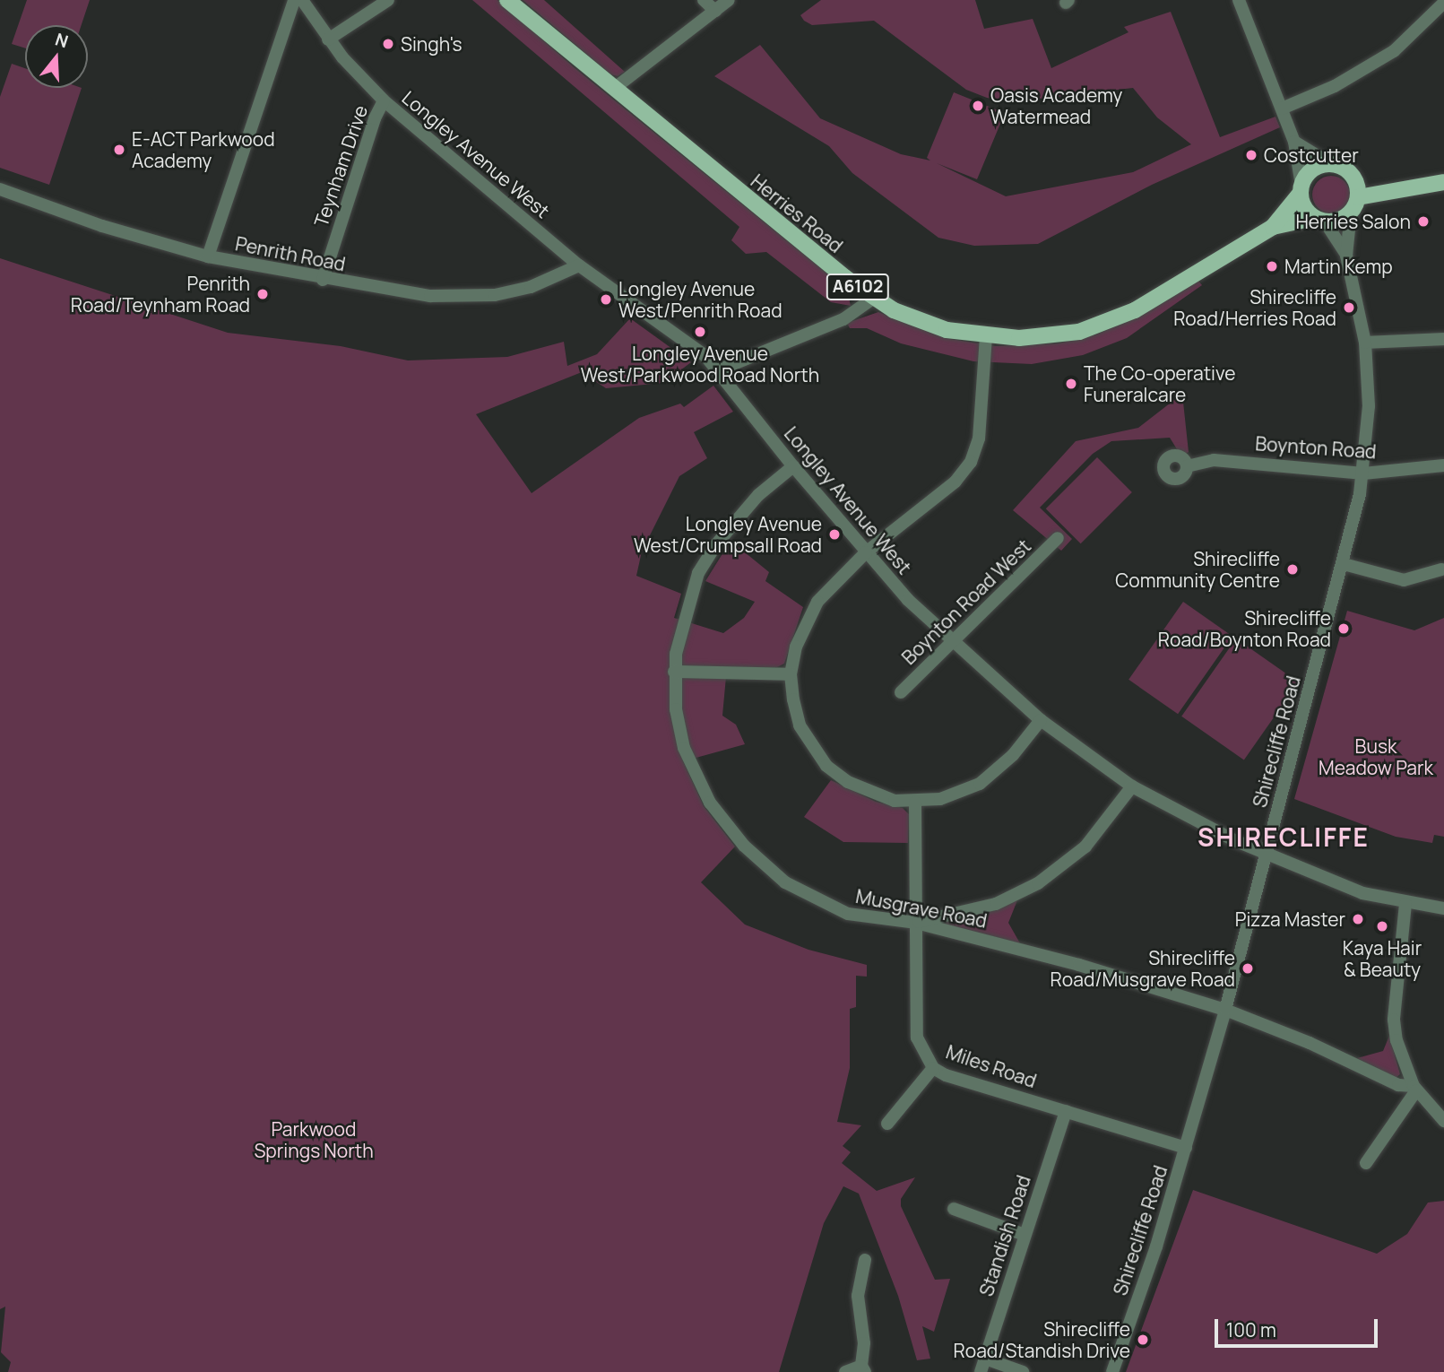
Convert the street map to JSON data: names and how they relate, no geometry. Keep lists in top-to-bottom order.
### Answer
{
  "streets": {
    "main road": ["Herries Road", "A6102"],
    "street": [
      "Longley Avenue West",
      "Teynham Drive",
      "Penrith Road",
      "Boynton Road",
      "Boynton Road West",
      "Shirecliffe Road",
      "Musgrave Road",
      "Miles Road",
      "Standish Road"
    ]
  },
  "crossings": [
    ["Longley Avenue West", "Teynham Drive"],
    ["Longley Avenue West", "Penrith Road"],
    ["Longley Avenue West", "Boynton Road West"],
    ["Longley Avenue West", "Shirecliffe Road"],
    ["Longley Avenue West", "Musgrave Road"],
    ["Teynham Drive", "Penrith Road"],
    ["Herries Road", "A6102"],
    ["A6102", "Shirecliffe Road"],
    ["Boynton Road", "Shirecliffe Road"],
    ["Shirecliffe Road", "Musgrave Road"],
    ["Shirecliffe Road", "Miles Road"],
    ["Musgrave Road", "Miles Road"],
    ["Miles Road", "Standish Road"]
  ],
  "districts": ["SHIRECLIFFE"],
  "parks": ["Busk Meadow Park", "Parkwood Springs North"],
  "places": [
    "Singh's",
    "Oasis Academy Watermead",
    "E-ACT Parkwood Academy",
    "Costcutter",
    "Herries Salon",
    "Martin Kemp",
    "Penrith Road/Teynham Road",
    "Longley Avenue West/Penrith Road",
    "Shirecliffe Road/Herries Road",
    "Longley Avenue West/Parkwood Road North",
    "The Co-operative Funeralcare",
    "Longley Avenue West/Crumpsall Road",
    "Shirecliffe Community Centre",
    "Shirecliffe Road/Boynton Road",
    "Pizza Master",
    "Kaya Hair & Beauty",
    "Shirecliffe Road/Musgrave Road",
    "Shirecliffe Road/Standish Drive"
  ],
  "scale_bar": "100 m",
  "north": "top"
}
